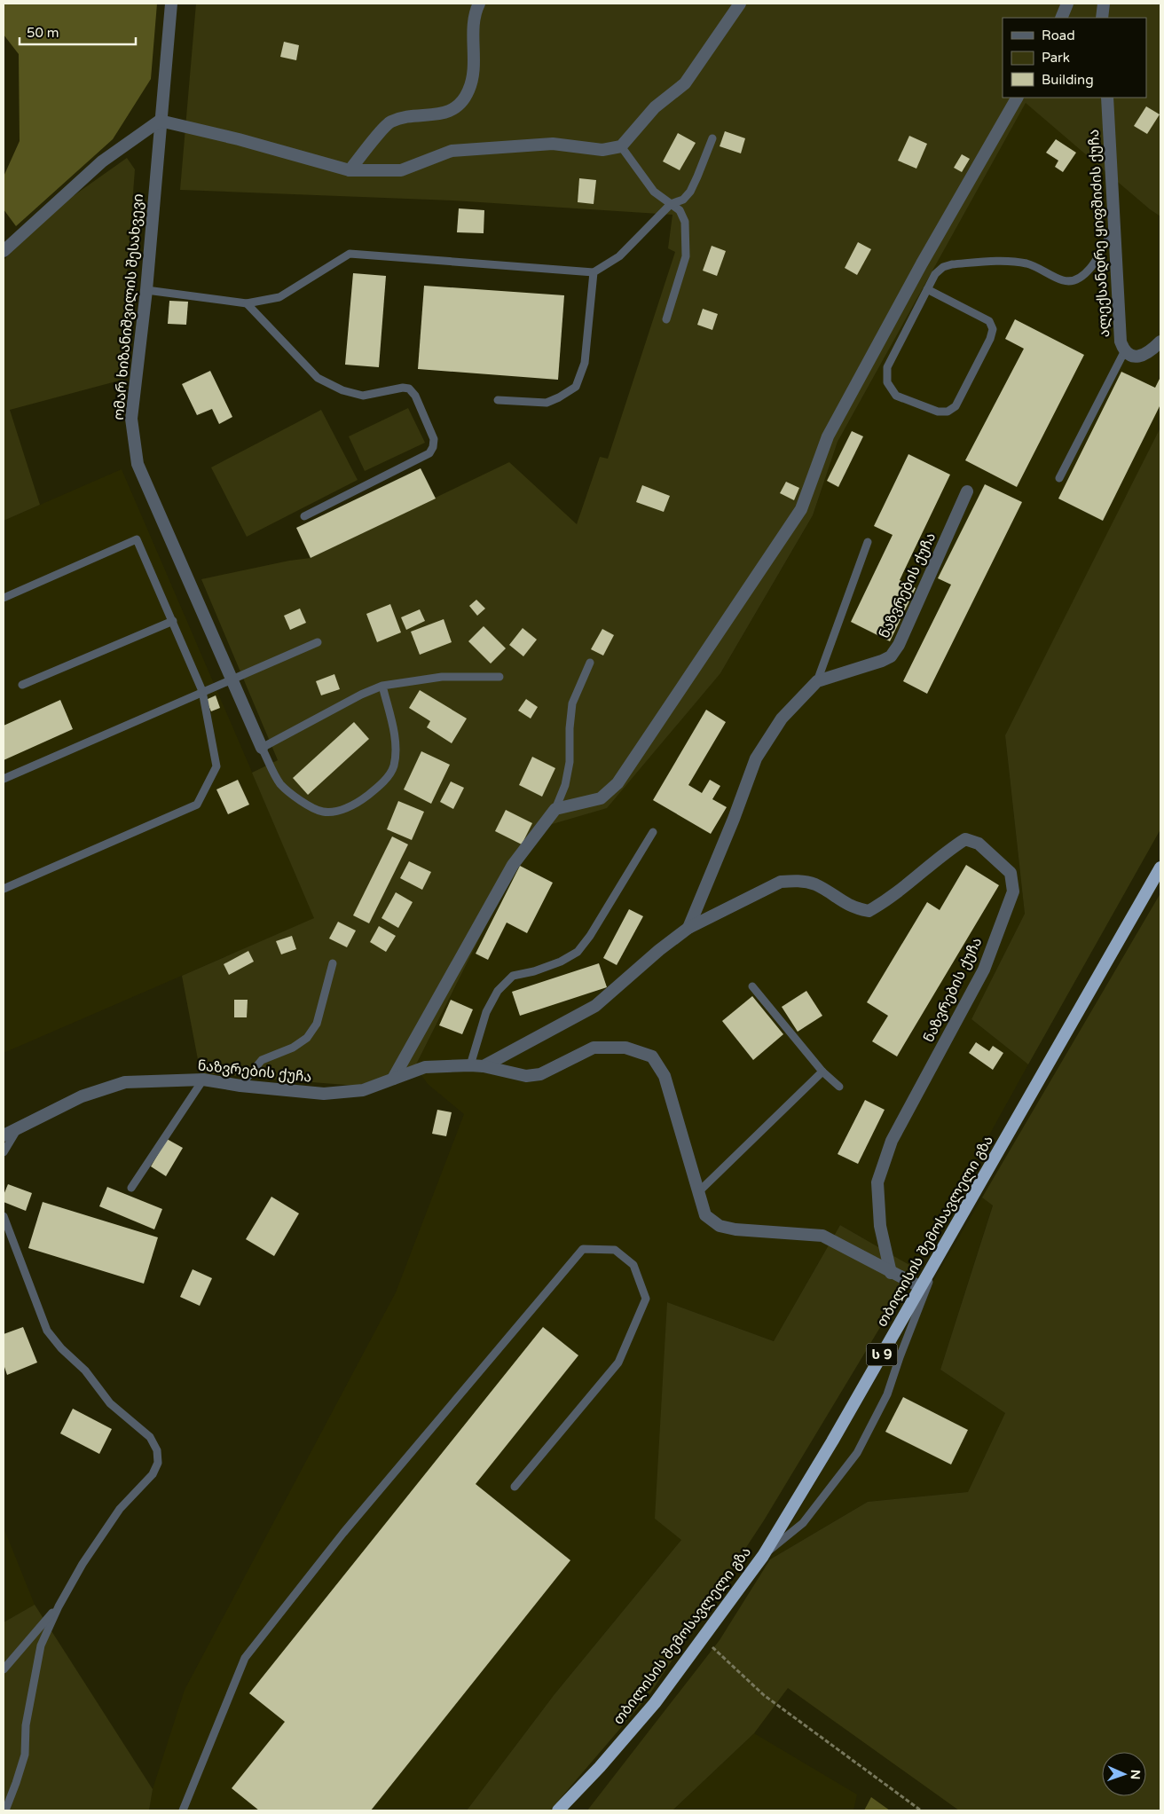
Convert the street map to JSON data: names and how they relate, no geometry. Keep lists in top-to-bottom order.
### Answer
{
  "streets": {
    "highway": ["თბილისის შემოსავლელი გზა", "ს 9"],
    "street": ["ალექსანდრე ყიფშიძის ქუჩა", "ომარ ხიზანიშვილის შესახვევი", "ნაზვრების ქუჩა"]
  },
  "crossings": [
    ["ნაზვრების ქუჩა", "თბილისის შემოსავლელი გზა"]
  ],
  "legend": ["Road", "Park", "Building"],
  "scale_bar": "50 m",
  "north": "right"
}
